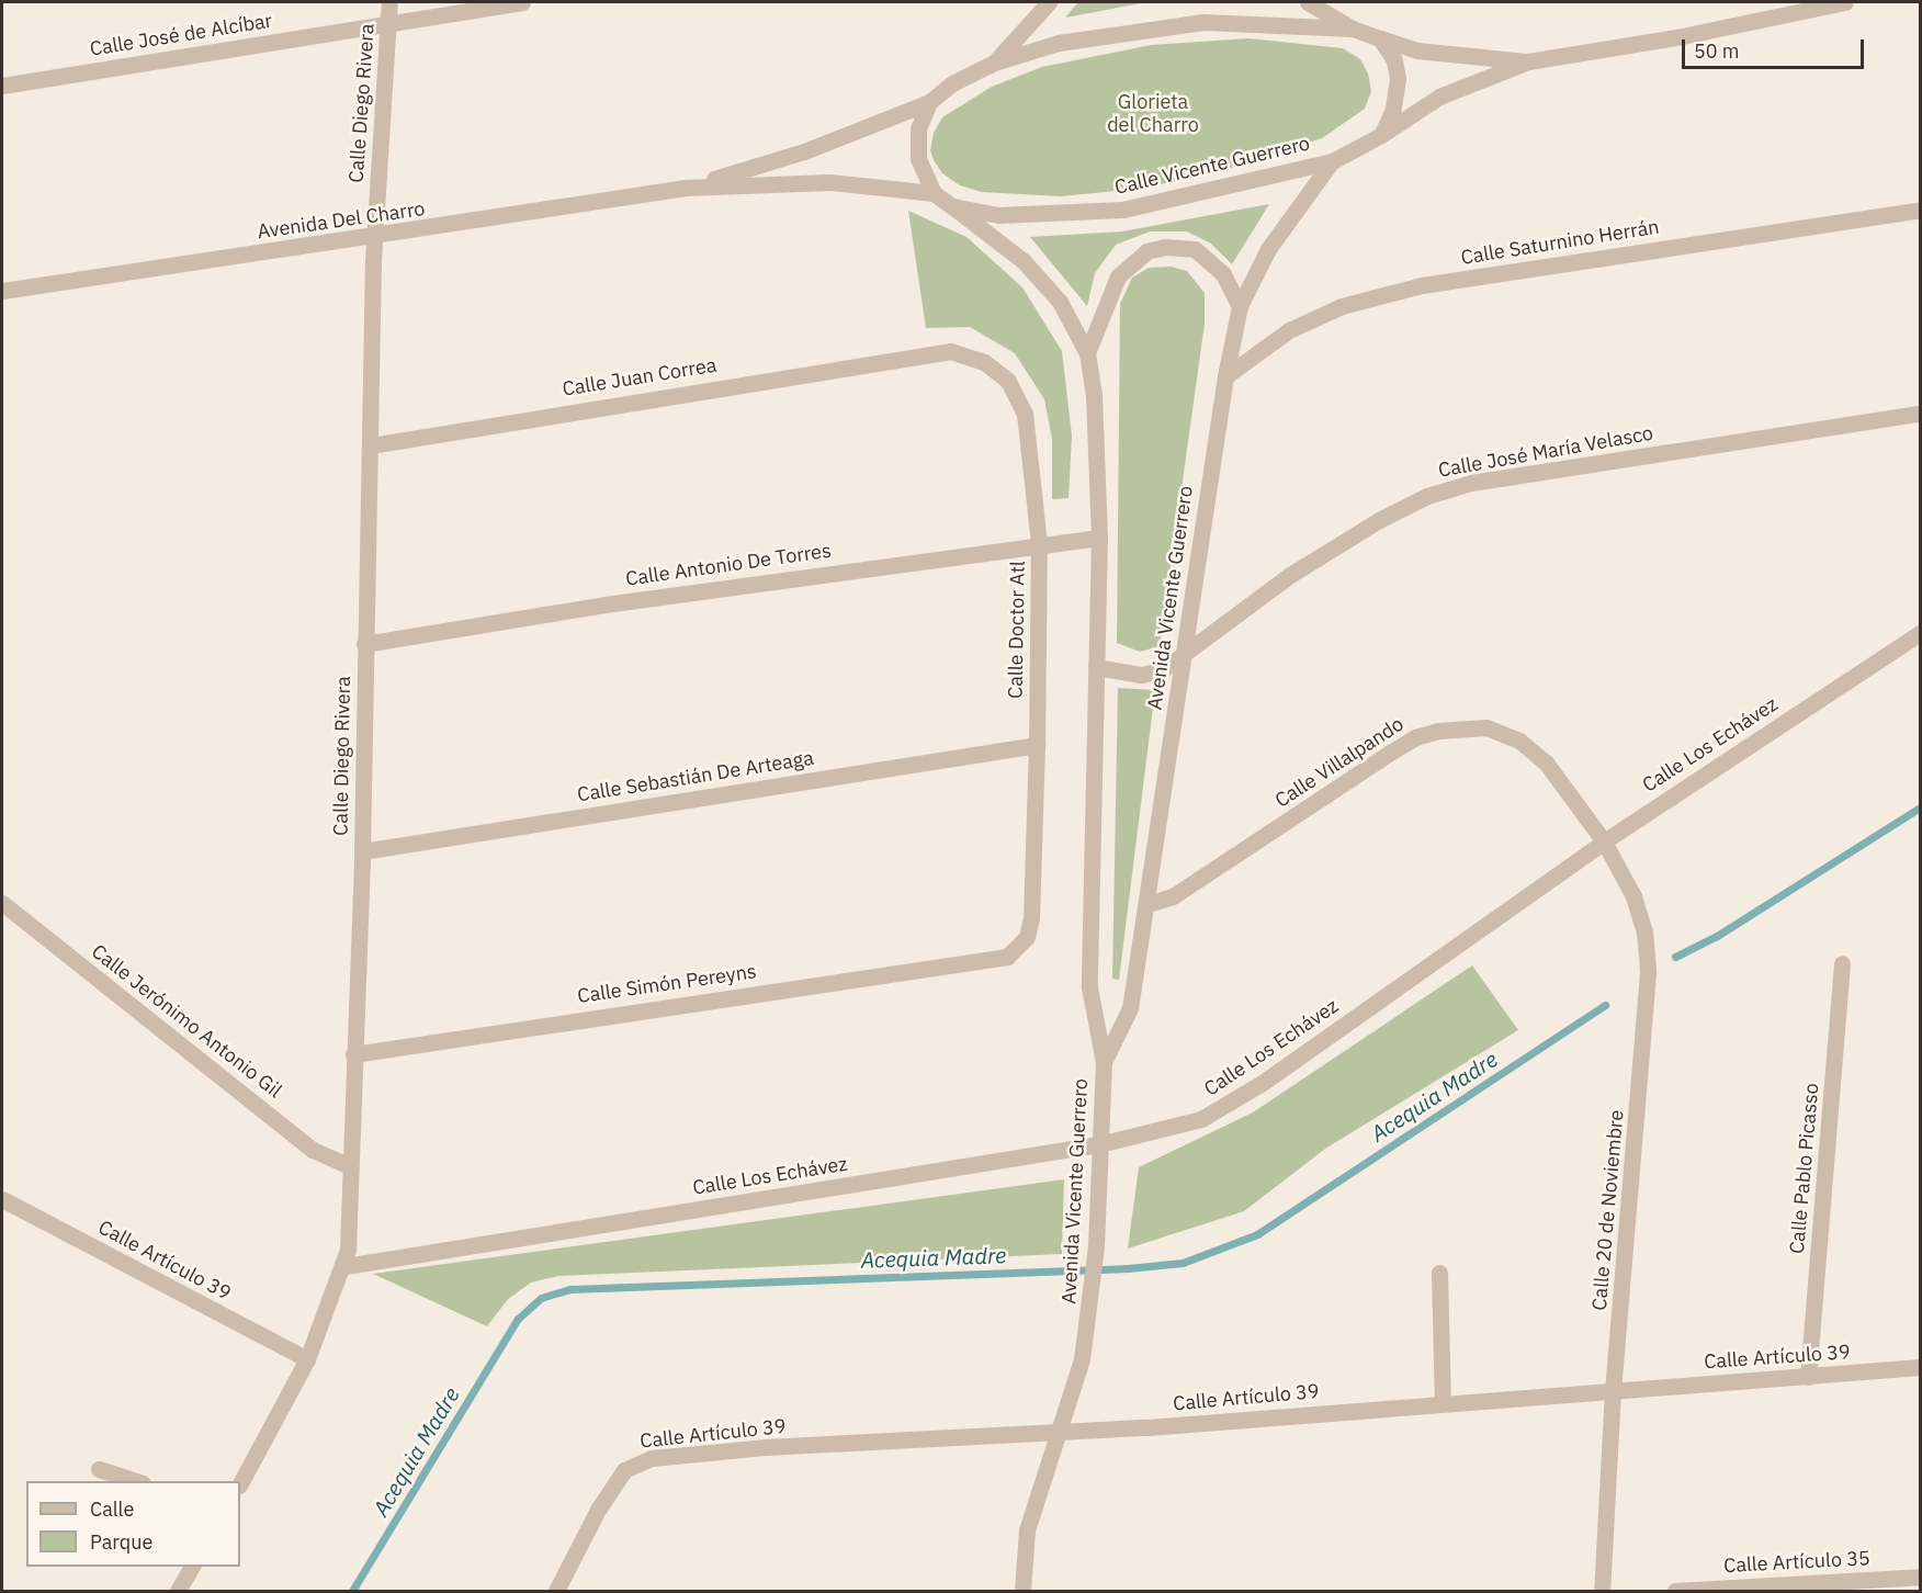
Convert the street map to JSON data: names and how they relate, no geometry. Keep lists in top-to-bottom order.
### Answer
{
  "streets": {
    "street": [
      "Calle José de Alcíbar",
      "Calle Diego Rivera",
      "Calle Vicente Guerrero",
      "Avenida Del Charro",
      "Calle Saturnino Herrán",
      "Calle Juan Correa",
      "Calle José María Velasco",
      "Calle Antonio De Torres",
      "Avenida Vicente Guerrero",
      "Calle Doctor Atl",
      "Calle Los Echávez",
      "Calle Villalpando",
      "Calle Sebastián De Arteaga",
      "Calle Simón Pereyns",
      "Calle Jerónimo Antonio Gil",
      "Calle Pablo Picasso",
      "Calle 20 de Noviembre",
      "Calle Artículo 39",
      "Calle Artículo 35"
    ]
  },
  "crossings": [
    ["Calle José de Alcíbar", "Calle Diego Rivera"],
    ["Calle Diego Rivera", "Avenida Del Charro"],
    ["Calle Diego Rivera", "Calle Juan Correa"],
    ["Calle Diego Rivera", "Calle Antonio De Torres"],
    ["Calle Diego Rivera", "Calle Los Echávez"],
    ["Calle Diego Rivera", "Calle Sebastián De Arteaga"],
    ["Calle Diego Rivera", "Calle Simón Pereyns"],
    ["Calle Diego Rivera", "Calle Jerónimo Antonio Gil"],
    ["Calle Diego Rivera", "Calle Artículo 39"],
    ["Calle Vicente Guerrero", "Avenida Del Charro"],
    ["Calle Vicente Guerrero", "Avenida Vicente Guerrero"],
    ["Calle Saturnino Herrán", "Avenida Vicente Guerrero"],
    ["Calle Juan Correa", "Calle Doctor Atl"],
    ["Calle José María Velasco", "Avenida Vicente Guerrero"],
    ["Calle Antonio De Torres", "Avenida Vicente Guerrero"],
    ["Calle Antonio De Torres", "Calle Doctor Atl"],
    ["Avenida Vicente Guerrero", "Calle Los Echávez"],
    ["Avenida Vicente Guerrero", "Calle Villalpando"],
    ["Avenida Vicente Guerrero", "Calle Artículo 39"],
    ["Calle Doctor Atl", "Calle Sebastián De Arteaga"],
    ["Calle Doctor Atl", "Calle Simón Pereyns"],
    ["Calle Los Echávez", "Calle Villalpando"],
    ["Calle Los Echávez", "Calle 20 de Noviembre"],
    ["Calle Villalpando", "Calle 20 de Noviembre"],
    ["Calle Pablo Picasso", "Calle Artículo 39"],
    ["Calle 20 de Noviembre", "Calle Artículo 39"]
  ],
  "water": ["Acequia Madre"],
  "parks": ["Glorieta del Charro"],
  "legend": ["Calle", "Parque"],
  "scale_bar": "50 m"
}
